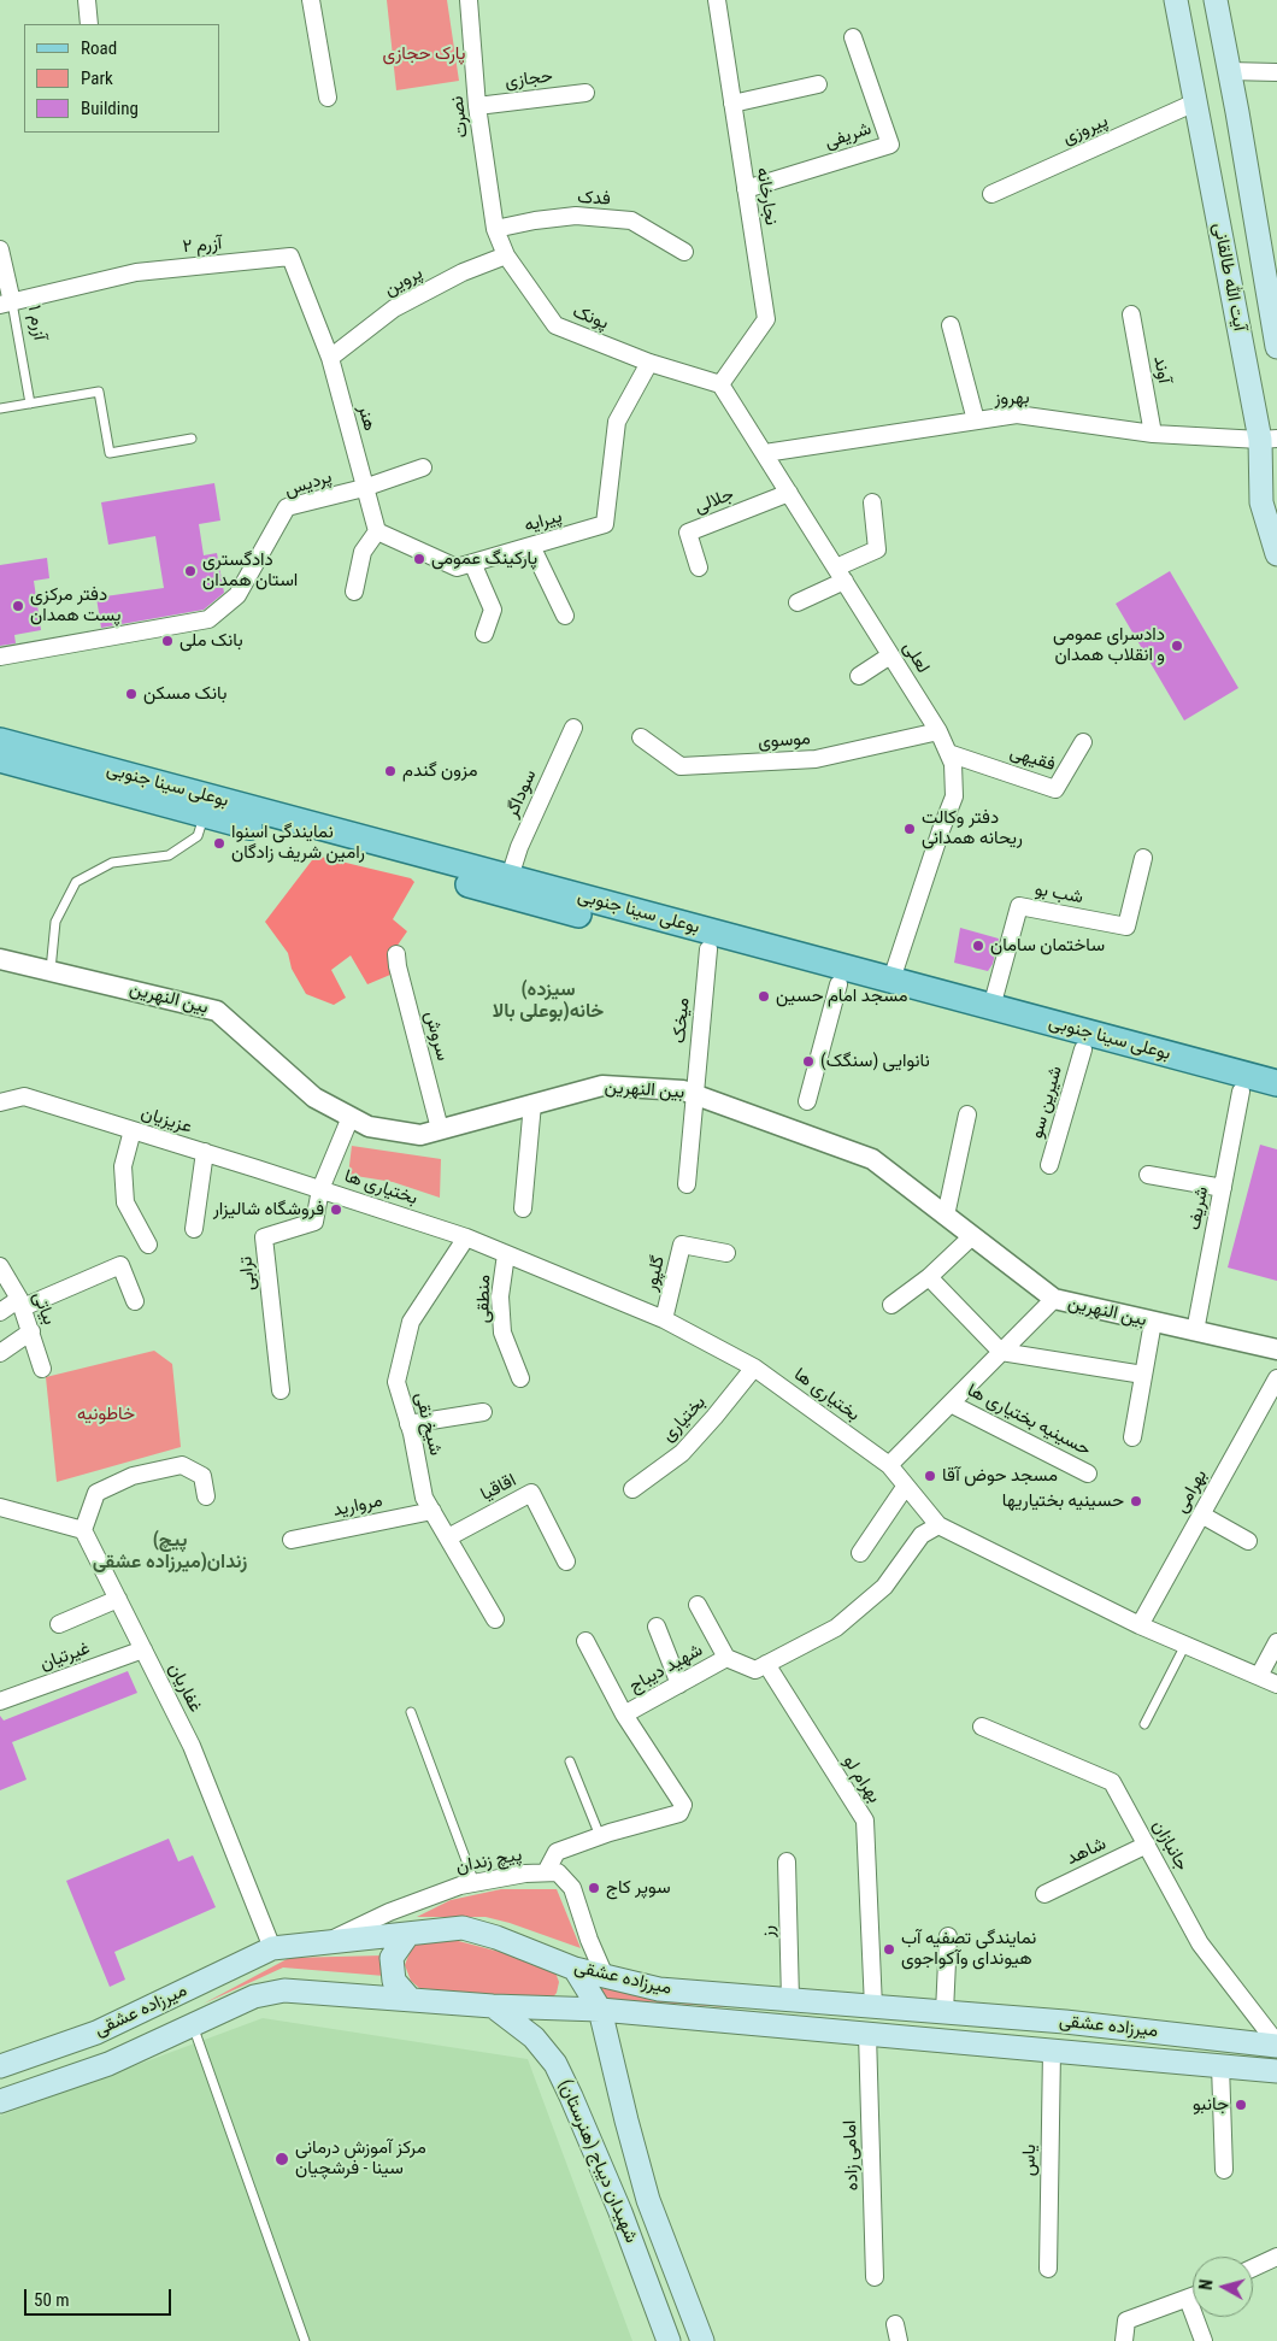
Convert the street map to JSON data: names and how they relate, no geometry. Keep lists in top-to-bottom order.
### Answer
{
  "streets": {
    "main road": [
      "آیت الله طالقانی",
      "بوعلی سینا جنوبی",
      "میرزاده عشقی",
      "شهیدان دیباج (هنرستان)"
    ],
    "street": [
      "حجازی",
      "نصرت",
      "پیروزی",
      "شریفی",
      "نجارخانه",
      "فدک",
      "آزرم ۲",
      "پروین",
      "پونک",
      "آزرم ۱",
      "آوند",
      "بهروز",
      "هنر",
      "پردیس",
      "جلالی",
      "پیرایه",
      "لعلی",
      "موسوی",
      "فقیهی",
      "سوداگر",
      "شب بو",
      "بین النهرین",
      "میخک",
      "سروش",
      "شیرین سو",
      "عزیزیان",
      "بختیاری ها",
      "شریف",
      "ترابی",
      "گلپور",
      "منطقی",
      "بیاتی",
      "بختیاری",
      "حسینیه بختیاری ها",
      "شیخ نقی",
      "اقاقیا",
      "بهرامی",
      "مروارید",
      "غیرتیان",
      "شهید دیباج",
      "غفاریان",
      "بهرام لو",
      "جانبازان",
      "شاهد",
      "پیچ زندان",
      "رز",
      "امامی زاده",
      "یاس"
    ]
  },
  "crossings": [
    ["حجازی", "نصرت"],
    ["نصرت", "فدک"],
    ["نصرت", "پونک"],
    ["پیروزی", "آیت الله طالقانی"],
    ["شریفی", "نجارخانه"],
    ["نجارخانه", "پونک"],
    ["نجارخانه", "لعلی"],
    ["فدک", "پونک"],
    ["آزرم ۲", "پروین"],
    ["آزرم ۲", "آزرم ۱"],
    ["آزرم ۲", "هنر"],
    ["آیت الله طالقانی", "بهروز"],
    ["پروین", "پونک"],
    ["پروین", "هنر"],
    ["پونک", "پیرایه"],
    ["پونک", "لعلی"],
    ["آوند", "بهروز"],
    ["بهروز", "لعلی"],
    ["هنر", "پردیس"],
    ["جلالی", "لعلی"],
    ["لعلی", "موسوی"],
    ["لعلی", "فقیهی"],
    ["لعلی", "بوعلی سینا جنوبی"],
    ["بوعلی سینا جنوبی", "سوداگر"],
    ["بوعلی سینا جنوبی", "شب بو"],
    ["بوعلی سینا جنوبی", "میخک"],
    ["بوعلی سینا جنوبی", "شیرین سو"],
    ["بوعلی سینا جنوبی", "شریف"],
    ["بین النهرین", "میخک"],
    ["بین النهرین", "سروش"],
    ["بین النهرین", "شریف"],
    ["عزیزیان", "بختیاری ها"],
    ["عزیزیان", "ترابی"],
    ["بختیاری ها", "ترابی"],
    ["بختیاری ها", "گلپور"],
    ["بختیاری ها", "منطقی"],
    ["بختیاری ها", "بختیاری"],
    ["بختیاری ها", "شیخ نقی"],
    ["بختیاری ها", "بهرامی"],
    ["بختیاری ها", "شهید دیباج"],
    ["شیخ نقی", "اقاقیا"],
    ["شیخ نقی", "مروارید"],
    ["غیرتیان", "غفاریان"],
    ["شهید دیباج", "بهرام لو"],
    ["شهید دیباج", "پیچ زندان"],
    ["غفاریان", "میرزاده عشقی"],
    ["بهرام لو", "میرزاده عشقی"],
    ["جانبازان", "شاهد"],
    ["جانبازان", "میرزاده عشقی"],
    ["پیچ زندان", "میرزاده عشقی"],
    ["رز", "میرزاده عشقی"],
    ["میرزاده عشقی", "امامی زاده"],
    ["میرزاده عشقی", "یاس"],
    ["میرزاده عشقی", "شهیدان دیباج (هنرستان)"]
  ],
  "districts": ["(سیزده خانه(بوعلی بالا", "(پیچ زندان(میرزاده عشقی"],
  "parks": ["پارک حجازی", "خاطونیه"],
  "places": [
    "پارکینگ عمومی",
    "دادگستری استان همدان",
    "دفتر مرکزی پست همدان",
    "بانک ملی",
    "دادسرای عمومی و انقلاب همدان",
    "بانک مسکن",
    "مزون گندم",
    "دفتر وکالت ریحانه همدانی",
    "نمایندگی اسنوا رامین شریف زادگان",
    "ساختمان سامان",
    "مسجد امام حسین",
    "نانوایی (سنگک)",
    "فروشگاه شالیزار",
    "مسجد حوض آقا",
    "حسینیه بختیاریها",
    "سوپر کاج",
    "نمایندگی تصفیه آب هیوندای وآکواجوی",
    "جانبو",
    "مرکز آموزش درمانی سینا - فرشچیان"
  ],
  "legend": ["Road", "Park", "Building"],
  "scale_bar": "50 m",
  "north": "left"
}
